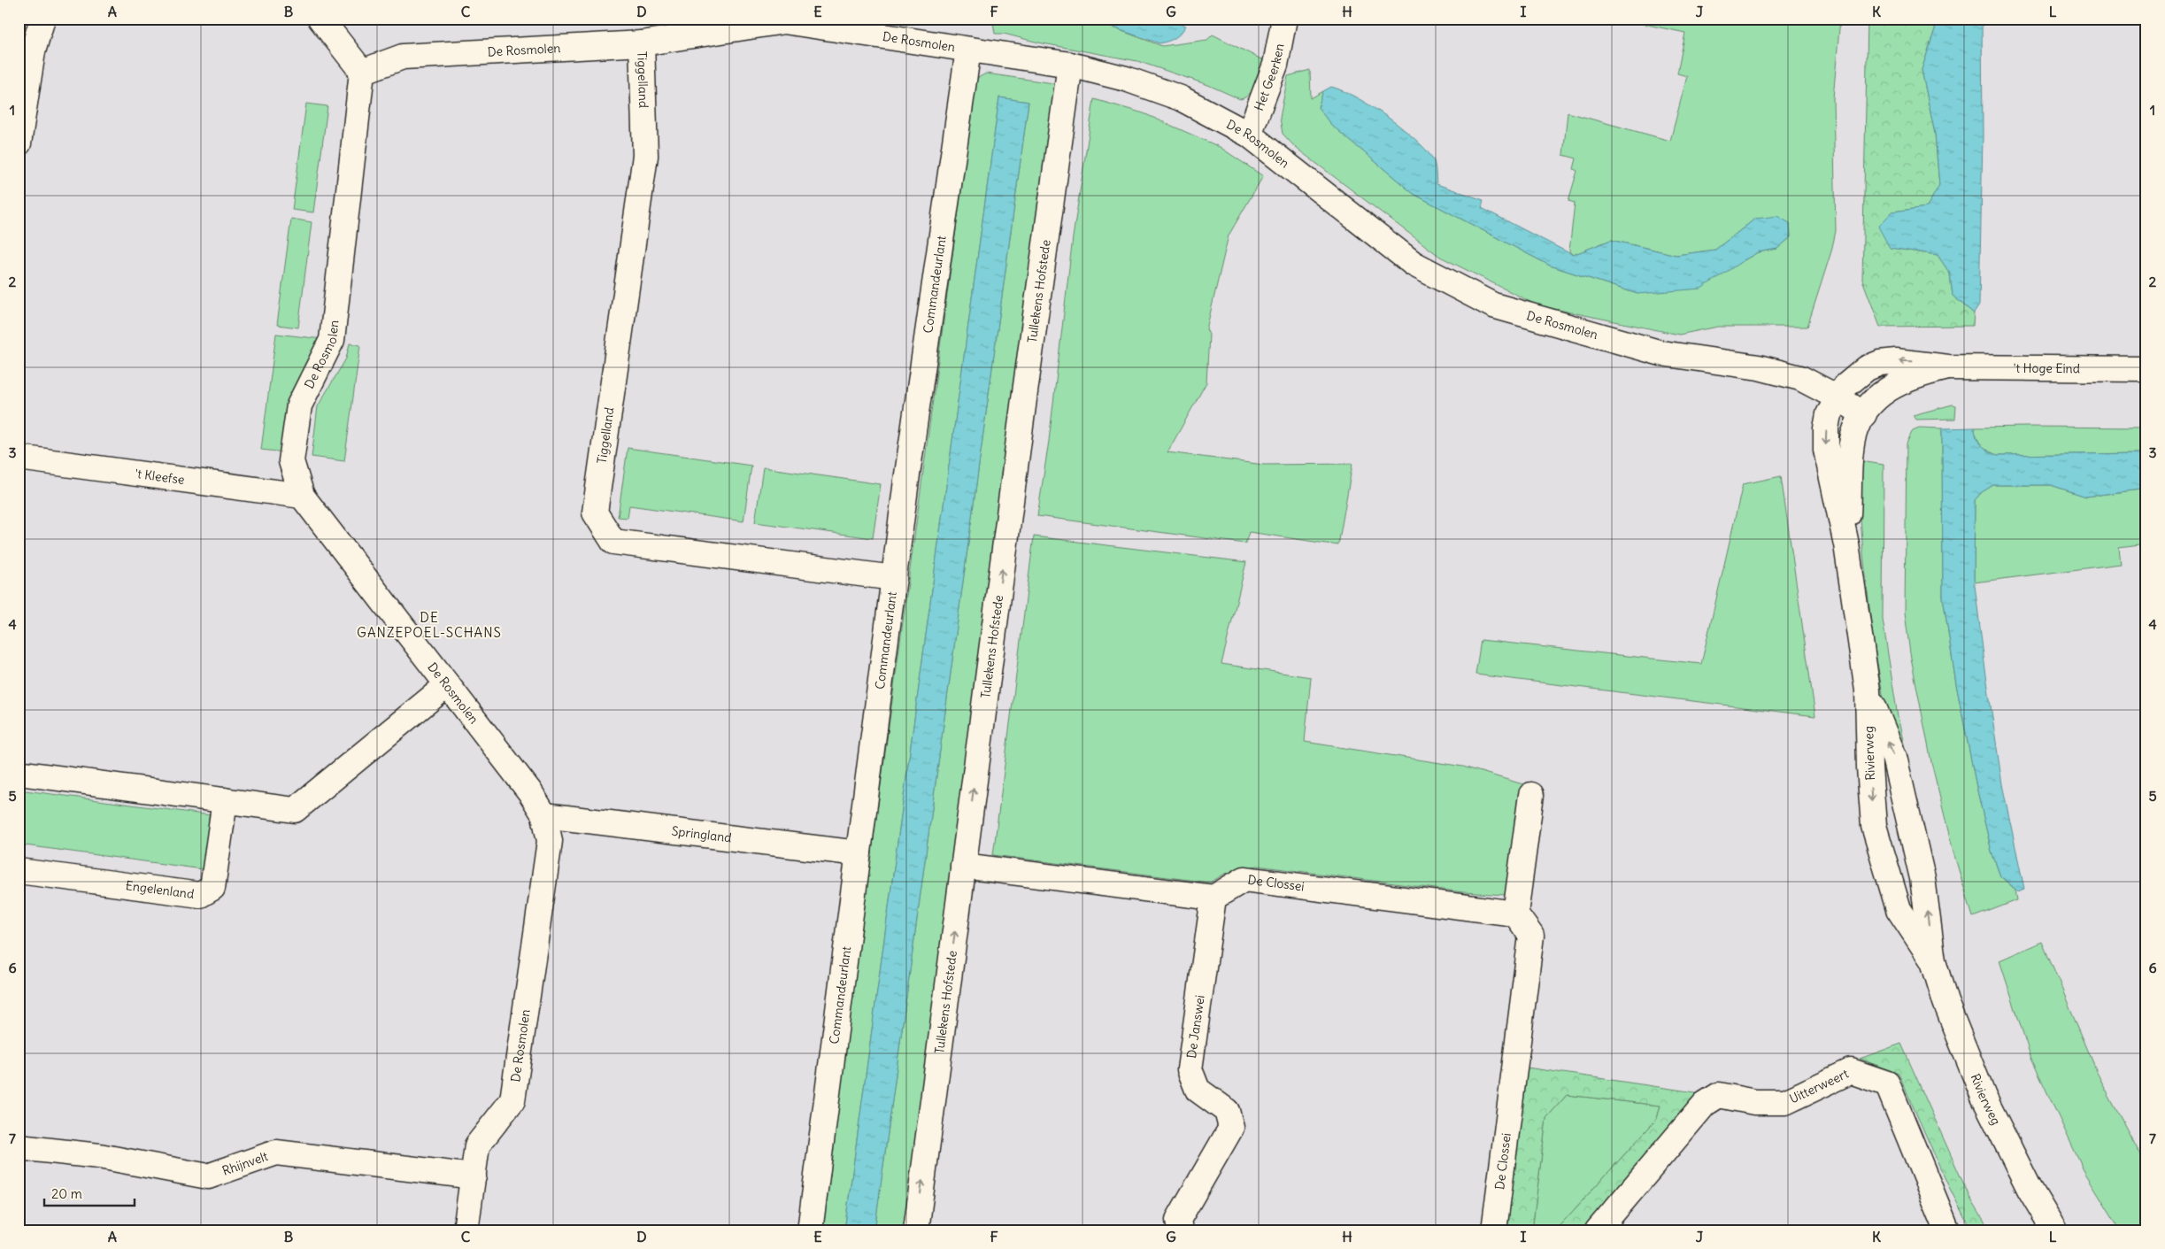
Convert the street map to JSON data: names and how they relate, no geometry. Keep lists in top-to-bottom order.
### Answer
{
  "streets": {
    "street": [
      "De Rosmolen",
      "Het Geerken",
      "Tiggelland",
      "Commandeurlant",
      "Tullekens Hofstede",
      "'t Hoge Eind",
      "'t Kleefse",
      "Rivierweg",
      "Springland",
      "De Clossei",
      "Engelenland",
      "De Janswei",
      "Uitterweert",
      "Rhijnvelt"
    ]
  },
  "crossings": [
    ["De Rosmolen", "Het Geerken"],
    ["De Rosmolen", "Tiggelland"],
    ["De Rosmolen", "Commandeurlant"],
    ["De Rosmolen", "Tullekens Hofstede"],
    ["De Rosmolen", "'t Hoge Eind"],
    ["De Rosmolen", "'t Kleefse"],
    ["De Rosmolen", "Rivierweg"],
    ["De Rosmolen", "Springland"],
    ["De Rosmolen", "Rhijnvelt"],
    ["Tiggelland", "Commandeurlant"],
    ["Commandeurlant", "Springland"],
    ["'t Hoge Eind", "Rivierweg"],
    ["De Clossei", "De Janswei"]
  ],
  "one_way": ["Tullekens Hofstede"],
  "districts": ["DE GANZEPOEL-SCHANS"],
  "scale_bar": "20 m",
  "grid": {
    "columns": [
      "A",
      "B",
      "C",
      "D",
      "E",
      "F",
      "G",
      "H",
      "I",
      "J",
      "K",
      "L"
    ],
    "rows": [
      "1",
      "2",
      "3",
      "4",
      "5",
      "6",
      "7"
    ]
  }
}
